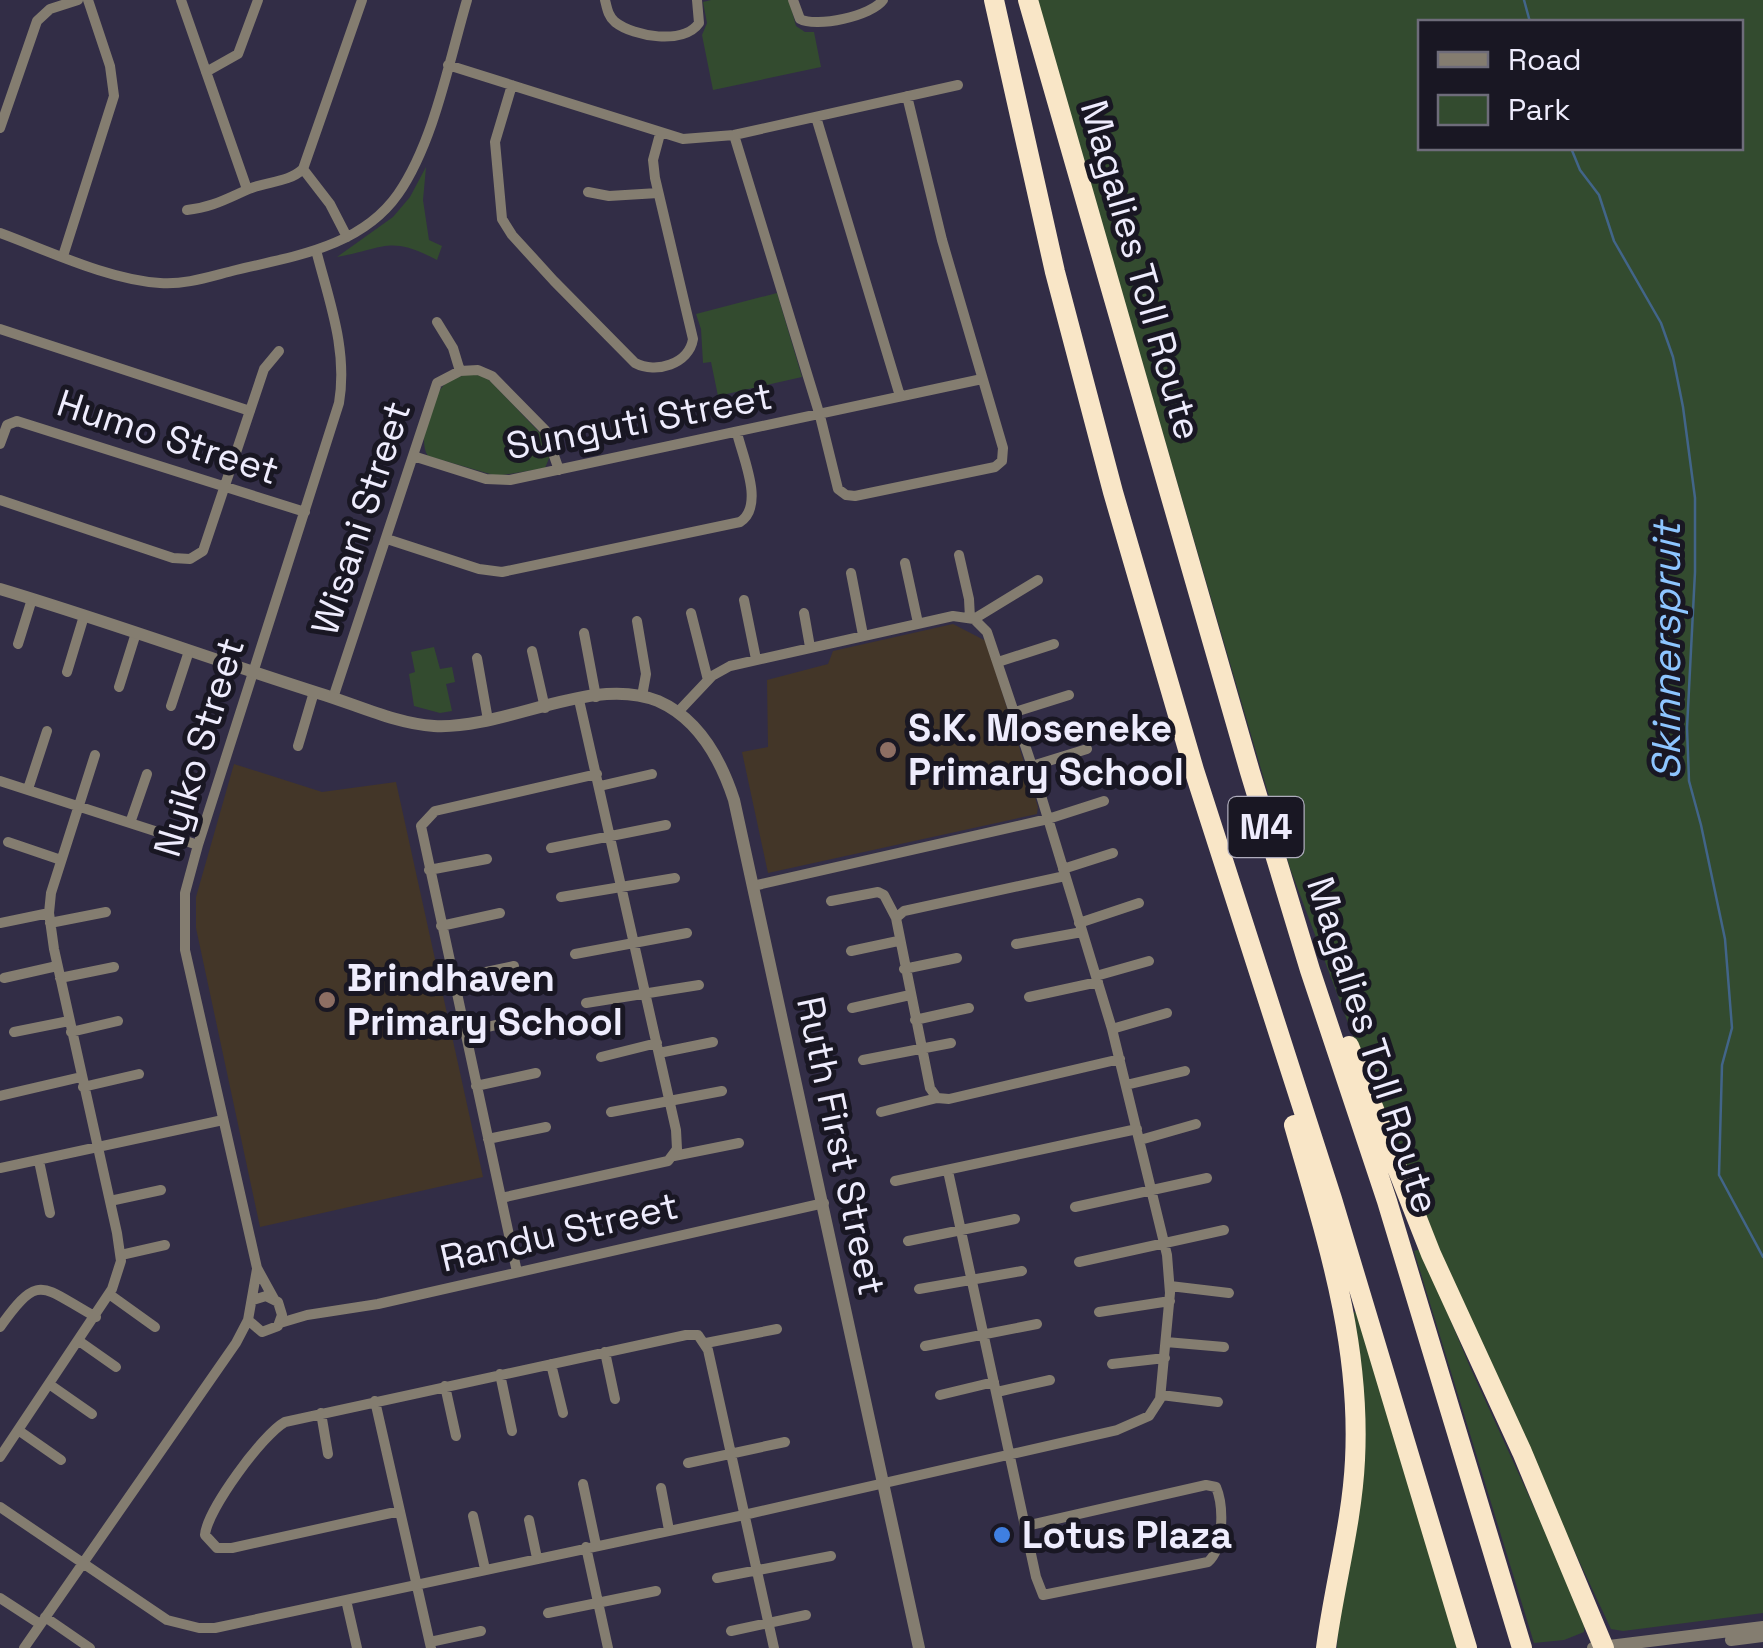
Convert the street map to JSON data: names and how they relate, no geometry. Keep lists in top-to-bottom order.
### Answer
{
  "streets": {
    "highway": ["Magalies Toll Route", "M4"],
    "street": [
      "Sunguti Street",
      "Humo Street",
      "Wisani Street",
      "Nyiko Street",
      "Ruth First Street",
      "Randu Street"
    ]
  },
  "crossings": [
    ["Sunguti Street", "Wisani Street"],
    ["Humo Street", "Nyiko Street"],
    ["Wisani Street", "Ruth First Street"],
    ["Nyiko Street", "Ruth First Street"],
    ["Nyiko Street", "Randu Street"],
    ["Ruth First Street", "Randu Street"]
  ],
  "water": ["Skinnerspruit"],
  "places": ["S.K. Moseneke Primary School", "Brindhaven Primary School", "Lotus Plaza"],
  "legend": ["Road", "Park"]
}
